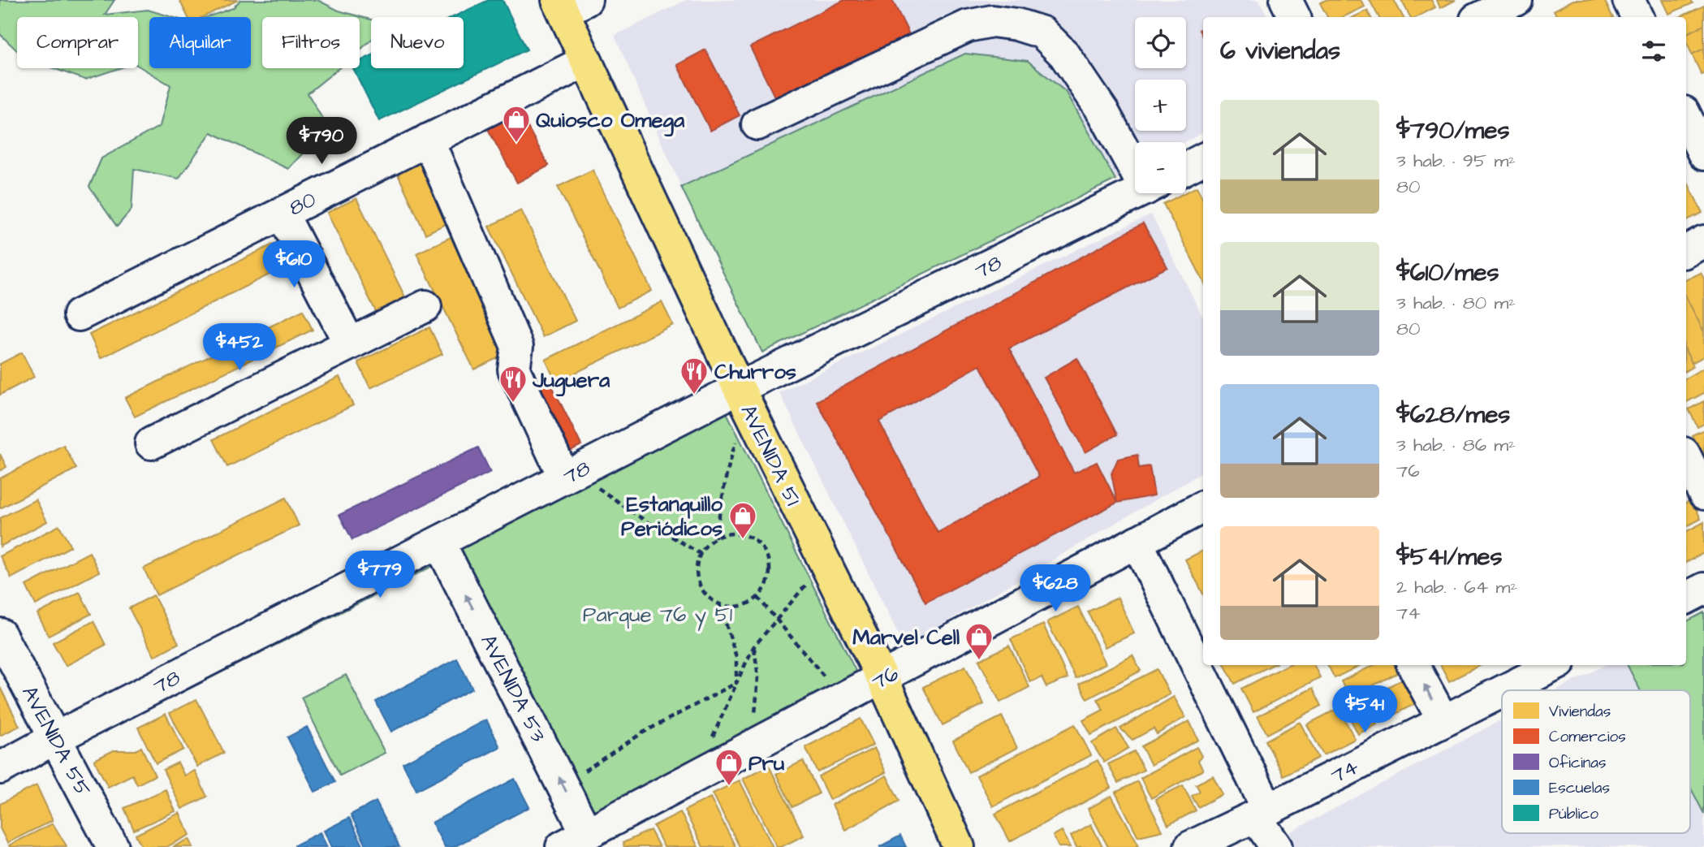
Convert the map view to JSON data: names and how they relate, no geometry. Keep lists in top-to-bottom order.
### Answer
{
  "streets": {
    "main road": ["AVENIDA 51"],
    "street": [
      "80",
      "78",
      "76",
      "AVENIDA 53",
      "AVENIDA 55",
      "74"
    ]
  },
  "crossings": [
    ["80", "AVENIDA 51"],
    ["78", "AVENIDA 51"],
    ["78", "AVENIDA 53"],
    ["78", "AVENIDA 55"],
    ["AVENIDA 51", "76"],
    ["76", "AVENIDA 53"]
  ],
  "one_way": ["AVENIDA 53"],
  "parks": ["Parque 76 y 51"],
  "places": {
    "shop": [
      "Quiosco Omega",
      "Estanquillo Periódicos",
      "Marvel Cell",
      "Pru"
    ],
    "restaurant": ["Churros", "Juguera"]
  },
  "legend": [
    "Viviendas",
    "Comercios",
    "Oficinas",
    "Escuelas",
    "Público"
  ],
  "page": {
    "map_buttons": ["+", "−"],
    "chip": [
      "Comprar",
      "Alquilar",
      "Filtros",
      "Nuevo"
    ],
    "heading": "6 viviendas",
    "list": [
      {
        "name": "$790/mes",
        "note": "3 hab. · 95 m² · 80"
      },
      {
        "name": "$610/mes",
        "note": "3 hab. · 80 m² · 80"
      },
      {
        "name": "$628/mes",
        "note": "3 hab. · 86 m² · 76"
      },
      {
        "name": "$541/mes",
        "note": "2 hab. · 64 m² · 74"
      }
    ],
    "price": [
      "$790",
      "$610",
      "$452",
      "$779",
      "$628",
      "$541"
    ]
  }
}
